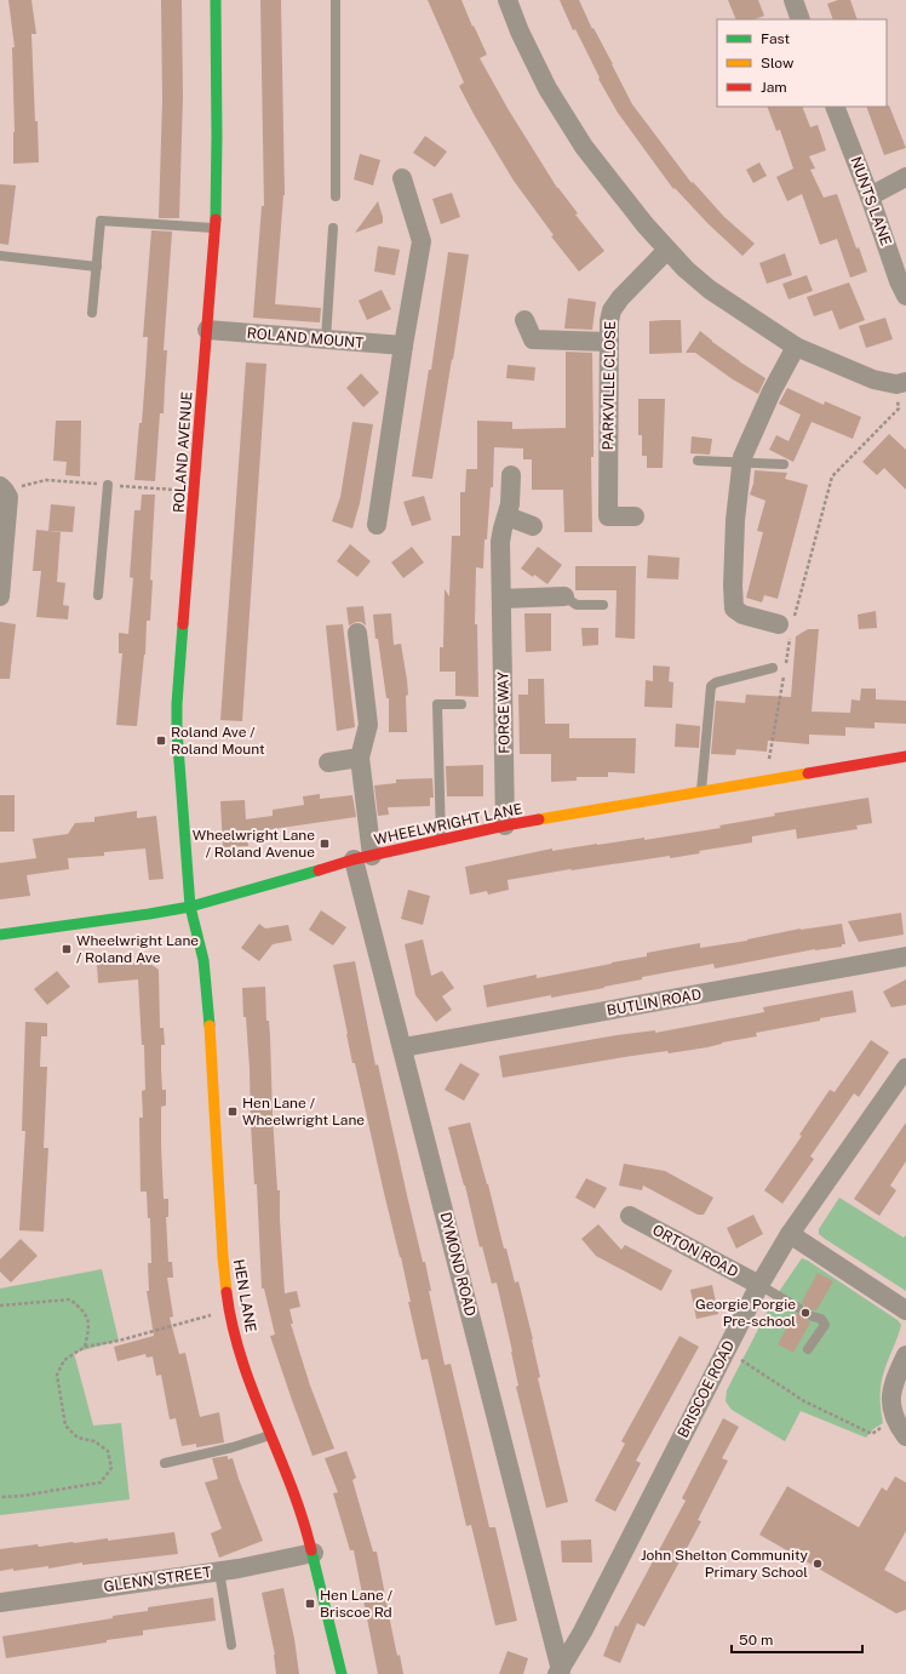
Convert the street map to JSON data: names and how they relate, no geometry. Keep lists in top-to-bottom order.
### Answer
{
  "streets": {
    "street": [
      "NUNTS LANE",
      "ROLAND MOUNT",
      "PARKVILLE CLOSE",
      "ROLAND AVENUE",
      "FORGE WAY",
      "WHEELWRIGHT LANE",
      "BUTLIN ROAD",
      "ORTON ROAD",
      "DYMOND ROAD",
      "HEN LANE",
      "BRISCOE ROAD",
      "GLENN STREET"
    ]
  },
  "crossings": [
    ["ROLAND MOUNT", "ROLAND AVENUE"],
    ["ROLAND AVENUE", "WHEELWRIGHT LANE"],
    ["ROLAND AVENUE", "HEN LANE"],
    ["FORGE WAY", "WHEELWRIGHT LANE"],
    ["WHEELWRIGHT LANE", "DYMOND ROAD"],
    ["WHEELWRIGHT LANE", "HEN LANE"],
    ["BUTLIN ROAD", "DYMOND ROAD"],
    ["ORTON ROAD", "BRISCOE ROAD"],
    ["DYMOND ROAD", "BRISCOE ROAD"],
    ["HEN LANE", "GLENN STREET"]
  ],
  "places": {
    "transit": [
      "Roland Ave / Roland Mount",
      "Wheelwright Lane / Roland Avenue",
      "Wheelwright Lane / Roland Ave",
      "Hen Lane / Wheelwright Lane",
      "Hen Lane / Briscoe Rd"
    ],
    "other": ["Georgie Porgie Pre-school", "John Shelton Community Primary School"]
  },
  "legend": ["Fast", "Slow", "Jam"],
  "scale_bar": "50 m"
}
